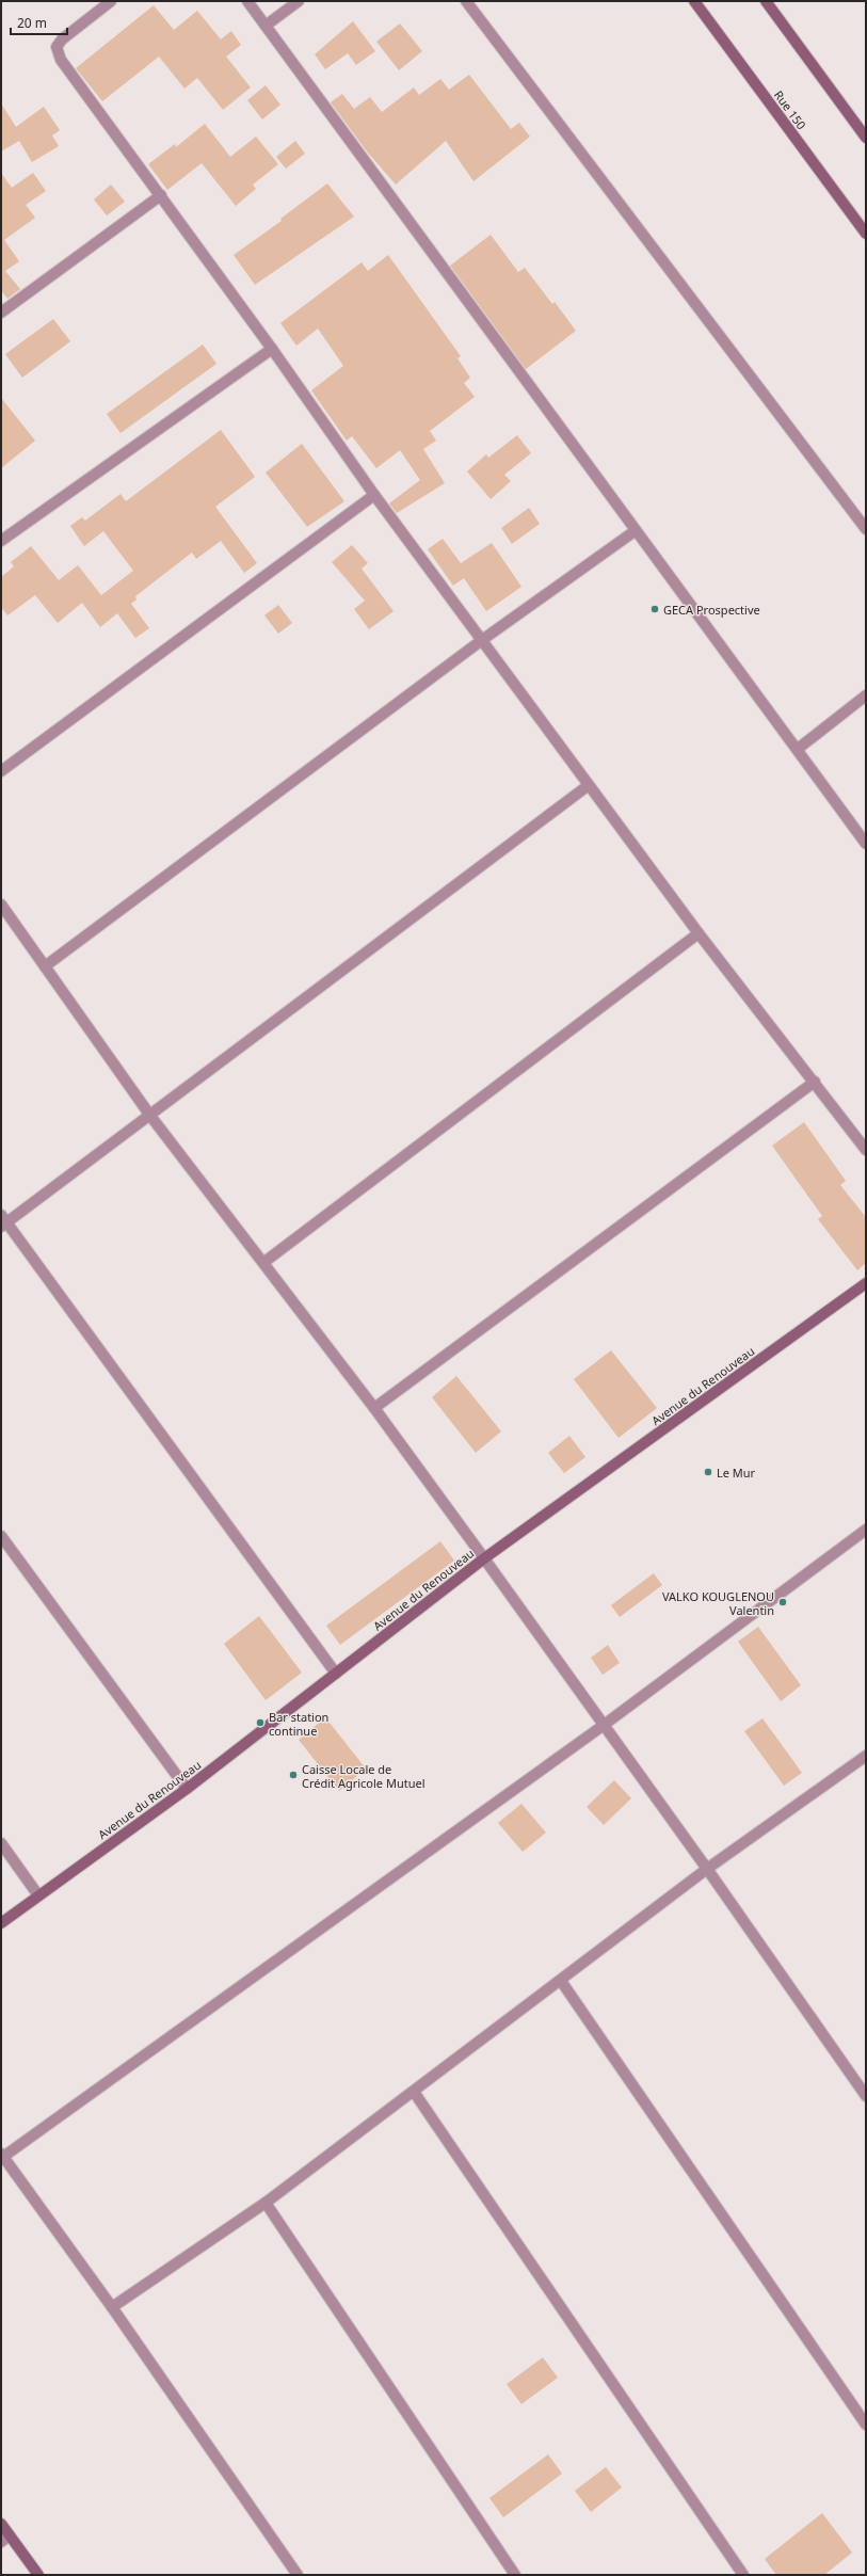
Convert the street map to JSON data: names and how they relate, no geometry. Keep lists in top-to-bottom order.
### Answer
{
  "streets": {
    "main road": ["Rue 150", "Avenue du Renouveau"]
  },
  "places": [
    "GECA Prospective",
    "Le Mur",
    "VALKO KOUGLENOU Valentin",
    "Bar station continue",
    "Caisse Locale de Crédit Agricole Mutuel"
  ],
  "scale_bar": "20 m"
}
